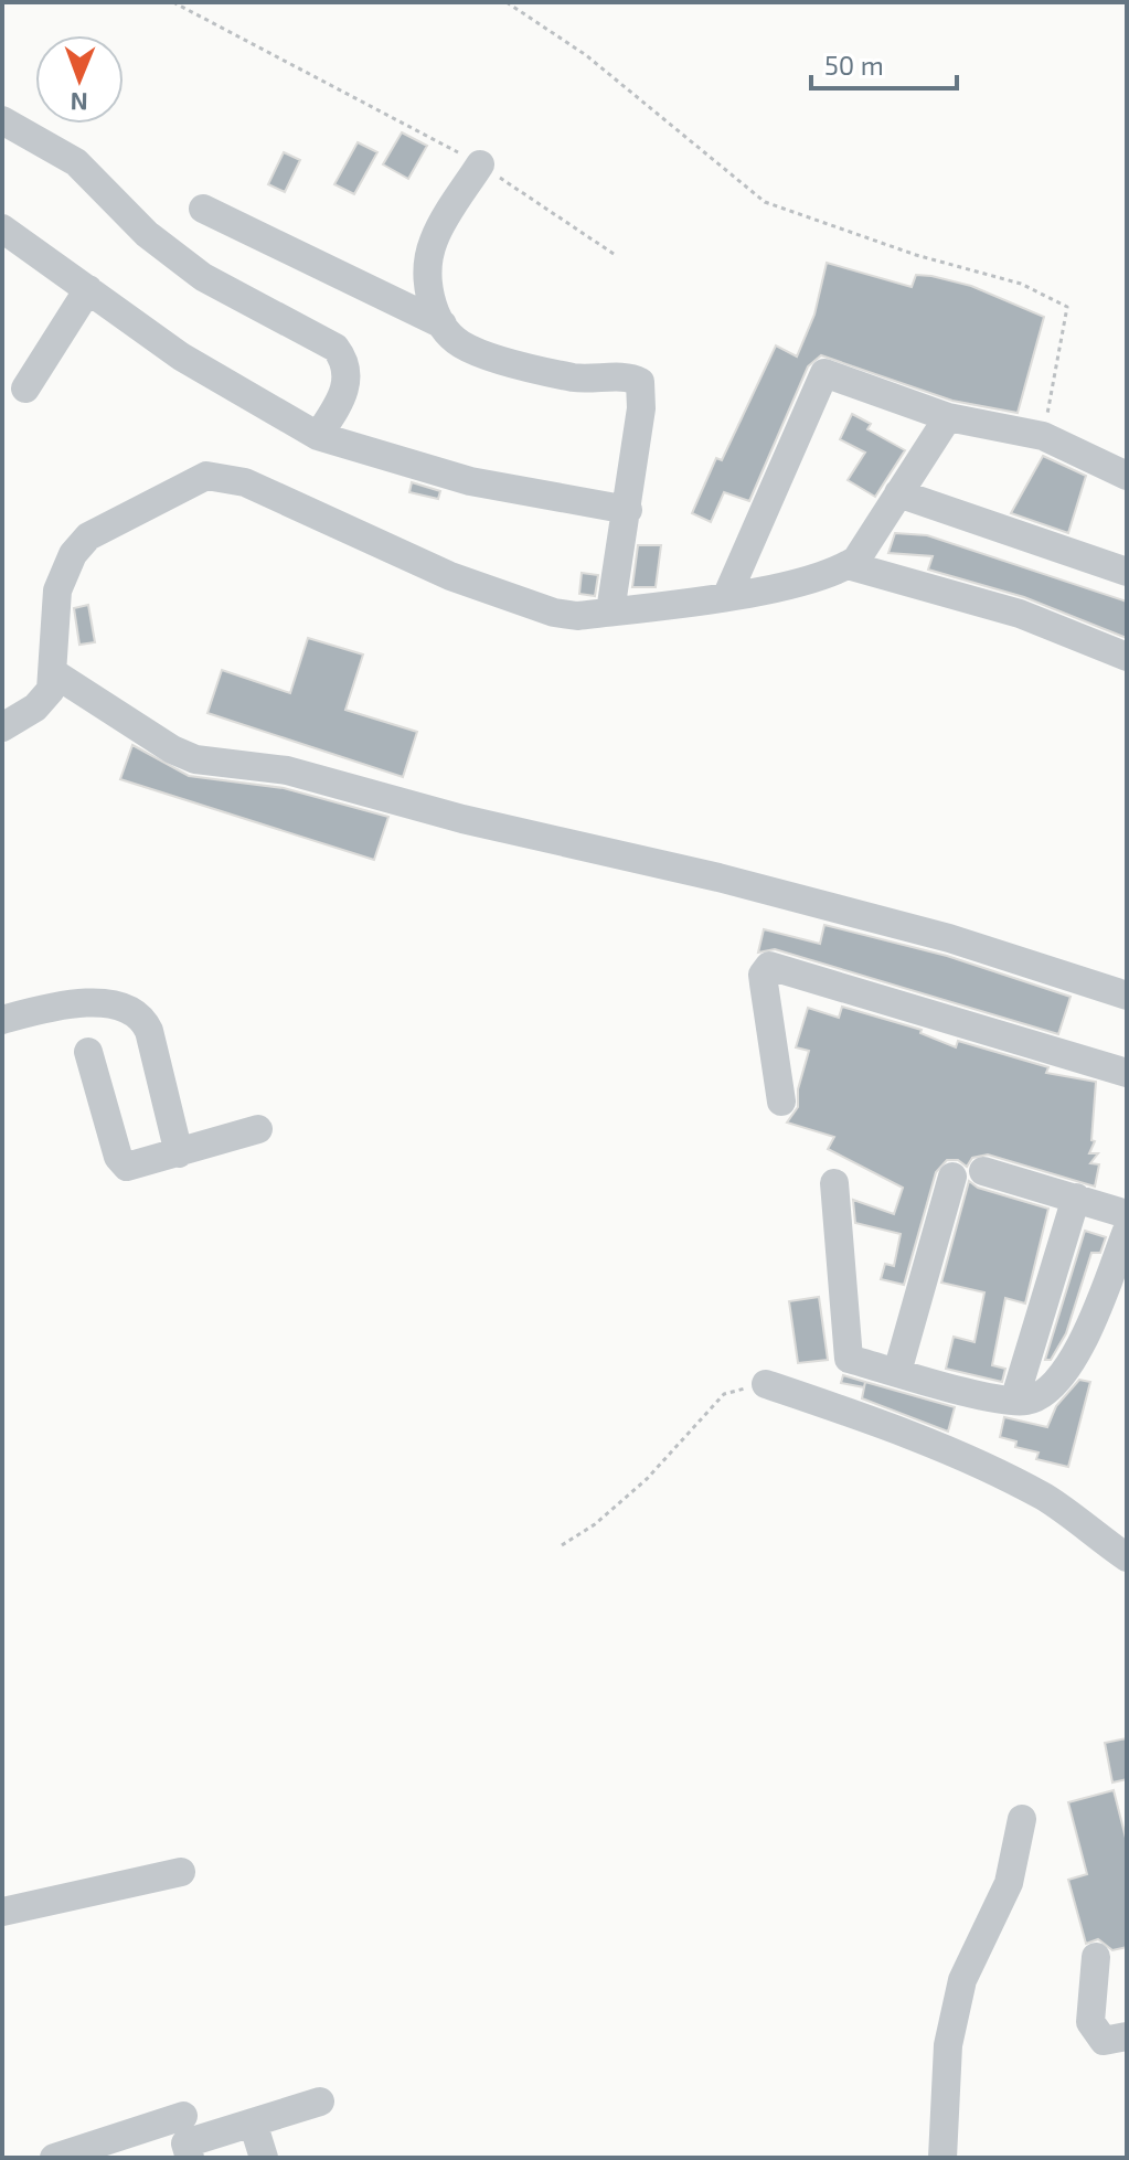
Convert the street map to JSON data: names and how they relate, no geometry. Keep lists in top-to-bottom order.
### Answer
{
  "scale_bar": "50 m",
  "north": "bottom"
}
